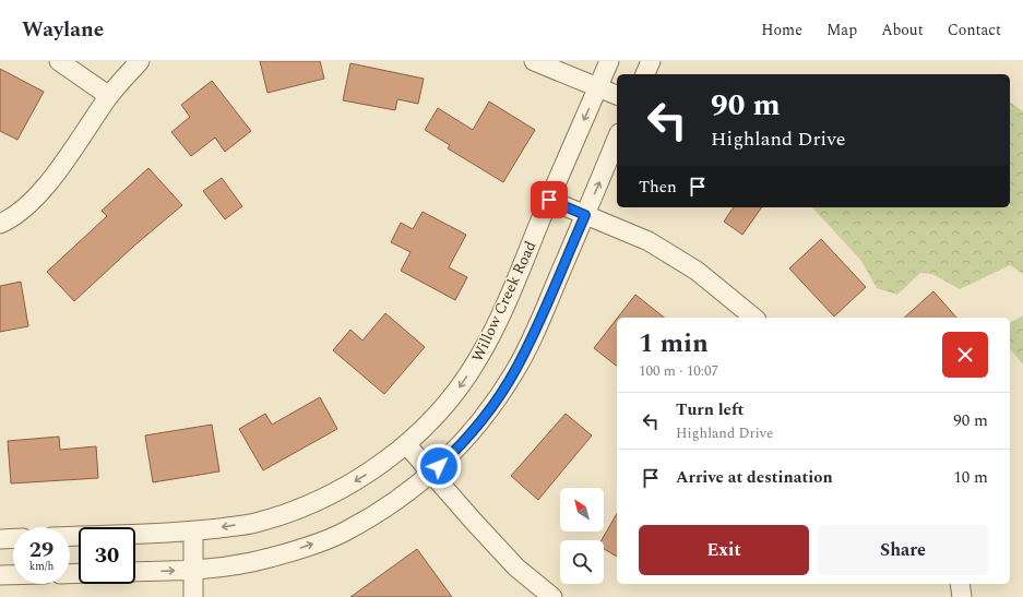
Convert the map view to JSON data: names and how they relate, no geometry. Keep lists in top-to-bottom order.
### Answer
{
  "streets": {
    "street": ["Willow Creek Road"]
  },
  "north": "top left",
  "page": {
    "header": "Waylane",
    "nav": [
      "Home",
      "Map",
      "About",
      "Contact"
    ],
    "turn": ["90 m", "Highland Drive"],
    "then": "Then",
    "heading": ["1 min", "100 m · 10:07"],
    "list": [
      {
        "name": "Turn left",
        "note": "Highland Drive",
        "value": "90 m"
      },
      {
        "name": "Arrive at destination",
        "value": "10 m"
      }
    ],
    "buttons": ["Exit", "Share"],
    "speed": "29 km/h",
    "limit": "30"
  }
}
